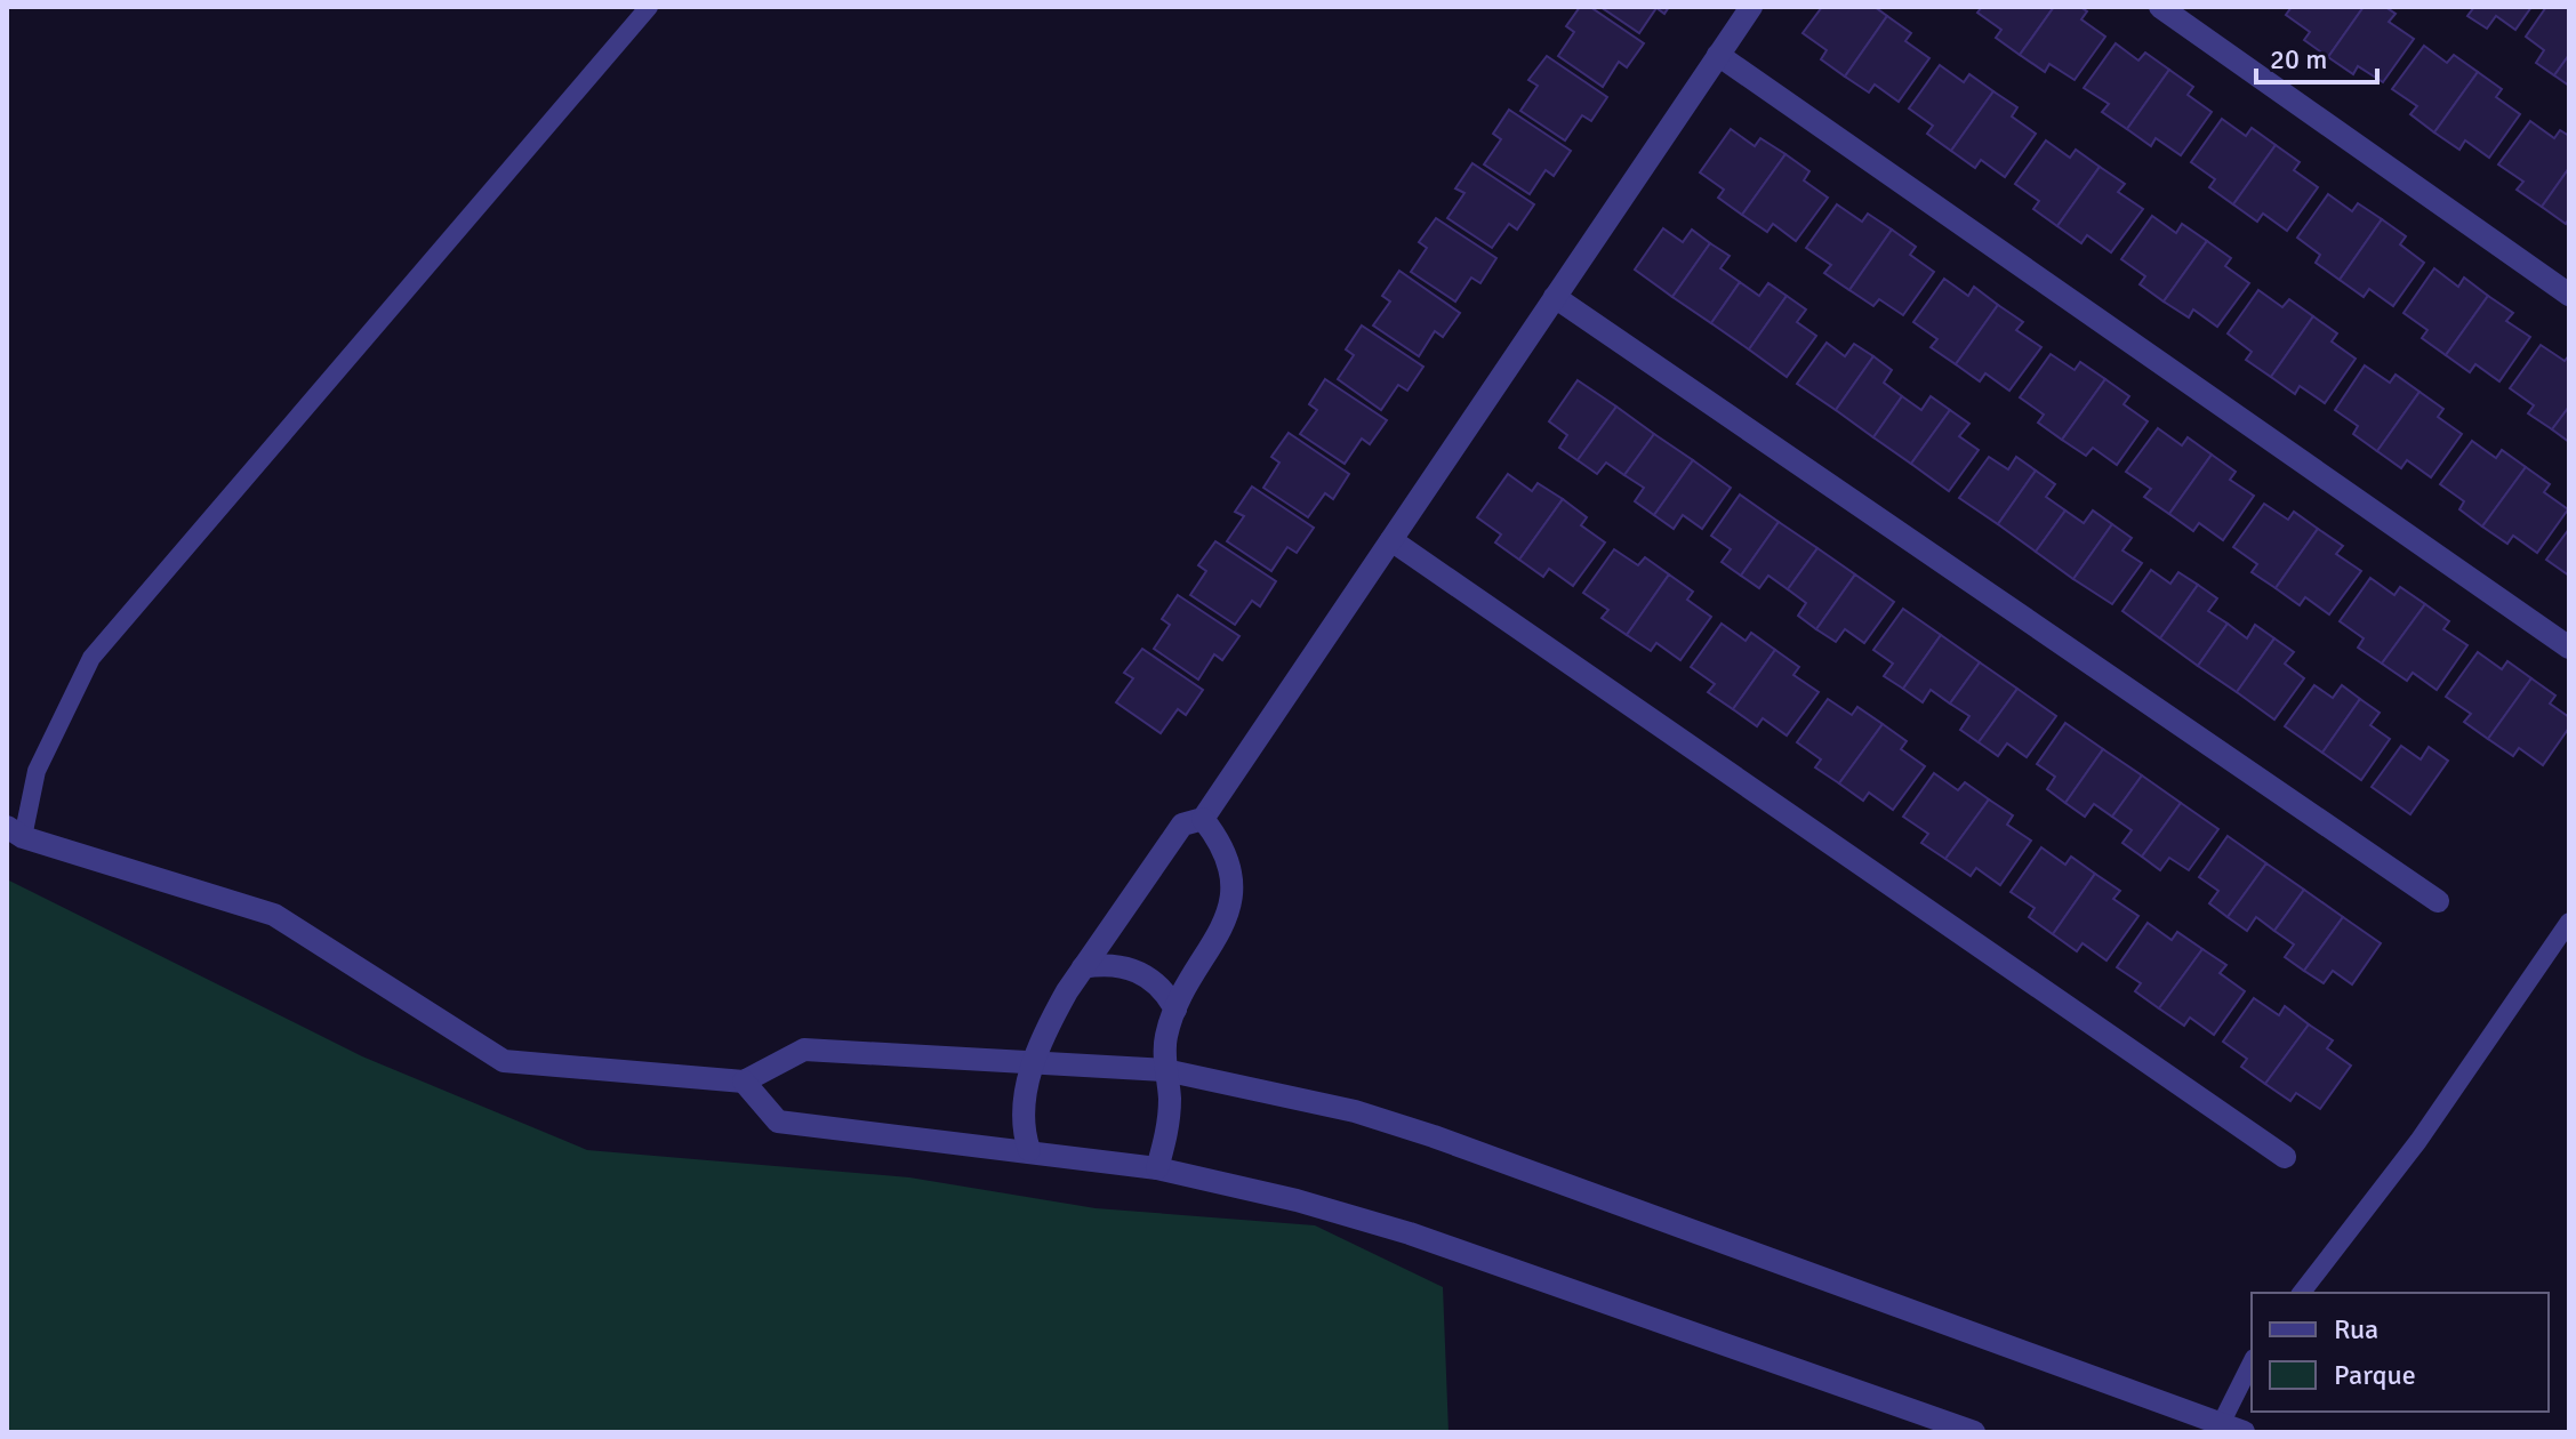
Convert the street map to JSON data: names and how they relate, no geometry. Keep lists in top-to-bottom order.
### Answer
{
  "legend": ["Rua", "Parque"],
  "scale_bar": "20 m"
}
